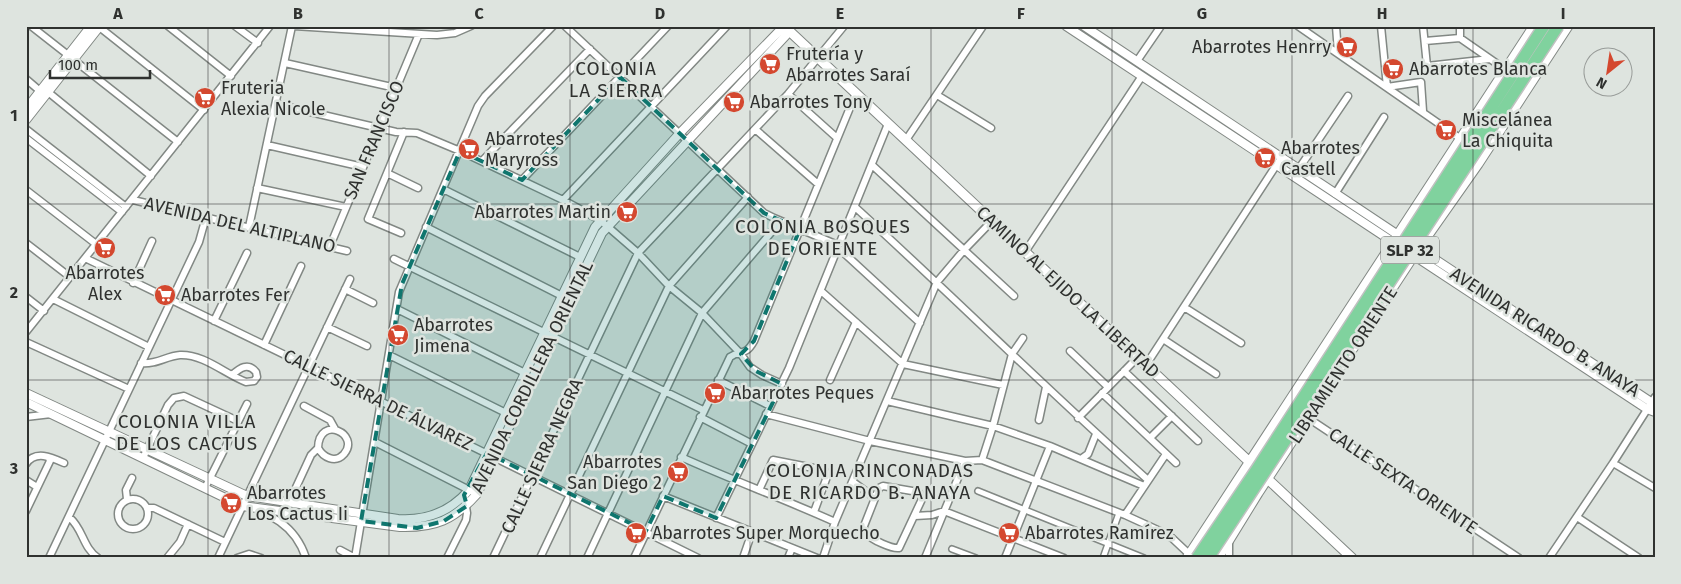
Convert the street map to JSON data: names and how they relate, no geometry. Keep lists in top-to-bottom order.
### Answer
{
  "streets": {
    "highway": ["SLP 32", "LIBRAMIENTO ORIENTE"],
    "main road": ["CAMINO AL EJIDO LA LIBERTAD"],
    "street": [
      "SAN FRANCISCO",
      "AVENIDA DEL ALTIPLANO",
      "AVENIDA RICARDO B. ANAYA",
      "AVENIDA CORDILLERA ORIENTAL",
      "CALLE SIERRA DE ÁLVAREZ",
      "CALLE SIERRA NEGRA",
      "CALLE SEXTA ORIENTE"
    ]
  },
  "crossings": [
    ["SAN FRANCISCO", "AVENIDA DEL ALTIPLANO"],
    ["SLP 32", "CAMINO AL EJIDO LA LIBERTAD"],
    ["SLP 32", "LIBRAMIENTO ORIENTE"],
    ["CAMINO AL EJIDO LA LIBERTAD", "LIBRAMIENTO ORIENTE"],
    ["CAMINO AL EJIDO LA LIBERTAD", "AVENIDA CORDILLERA ORIENTAL"],
    ["AVENIDA RICARDO B. ANAYA", "LIBRAMIENTO ORIENTE"],
    ["LIBRAMIENTO ORIENTE", "CALLE SEXTA ORIENTE"],
    ["AVENIDA CORDILLERA ORIENTAL", "CALLE SIERRA DE ÁLVAREZ"],
    ["CALLE SIERRA DE ÁLVAREZ", "CALLE SIERRA NEGRA"]
  ],
  "districts": [
    "COLONIA LA SIERRA",
    "COLONIA BOSQUES DE ORIENTE",
    "COLONIA VILLA DE LOS CACTUS",
    "COLONIA RINCONADAS DE RICARDO B. ANAYA"
  ],
  "places": {
    "supermarket": [
      "Abarrotes Henrry",
      "Frutería y Abarrotes Saraí",
      "Abarrotes Blanca",
      "Fruteria Alexia Nicole",
      "Abarrotes Tony",
      "Miscelánea La Chiquita",
      "Abarrotes Maryross",
      "Abarrotes Castell",
      "Abarrotes Martin",
      "Abarrotes Alex",
      "Abarrotes Fer",
      "Abarrotes Jimena",
      "Abarrotes Peques",
      "Abarrotes San Diego 2",
      "Abarrotes Los Cactus Ii",
      "Abarrotes Super Morquecho",
      "Abarrotes Ramírez"
    ]
  },
  "scale_bar": "100 m",
  "north": "bottom left",
  "grid": {
    "columns": [
      "A",
      "B",
      "C",
      "D",
      "E",
      "F",
      "G",
      "H",
      "I"
    ],
    "rows": ["1", "2", "3"]
  }
}
